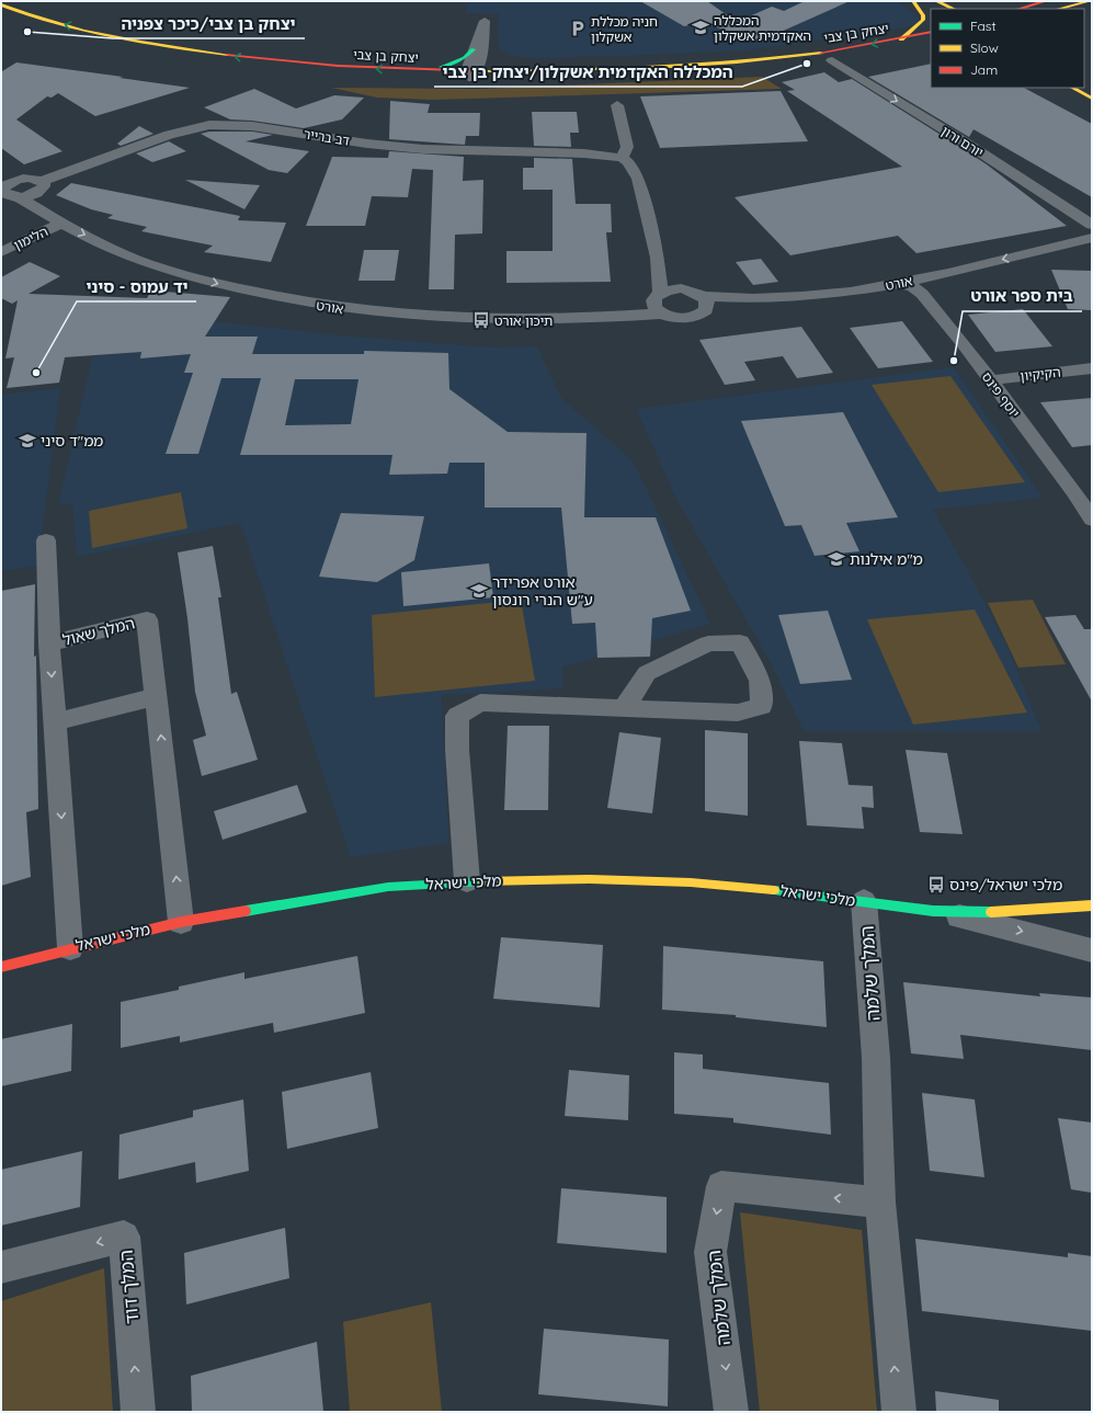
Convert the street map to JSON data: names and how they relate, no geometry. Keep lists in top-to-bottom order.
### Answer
{
  "streets": {
    "street": [
      "יצחק בן צבי",
      "דב ברייר",
      "יורם ורון",
      "הלימון",
      "אורט",
      "הקיקיון",
      "יוסף פינס",
      "המלך שאול",
      "מלכי ישראל",
      "המלך שלמה",
      "המלך דוד"
    ]
  },
  "crossings": [
    ["יצחק בן צבי", "יורם ורון"],
    ["דב ברייר", "אורט"],
    ["הלימון", "אורט"],
    ["אורט", "יוסף פינס"],
    ["הקיקיון", "יוסף פינס"],
    ["המלך שאול", "מלכי ישראל"],
    ["מלכי ישראל", "המלך שלמה"]
  ],
  "places": {
    "school or university": [
      "המכללה האקדמית אשקלון",
      "ממ\"ד סיני",
      "מ\"מ אילנות",
      "אורט אפרידר ע\"ש הנרי רונסון"
    ],
    "parking": ["חניה מכללת אשקלון"],
    "other": [
      "יצחק בן צבי/כיכר צפניה",
      "המכללה האקדמית אשקלון/יצחק בן צבי",
      "בית ספר אורט",
      "יד עמוס - סיני"
    ],
    "bus stop": ["תיכון אורט", "מלכי ישראל/פינס"]
  },
  "legend": ["Fast", "Slow", "Jam"]
}
